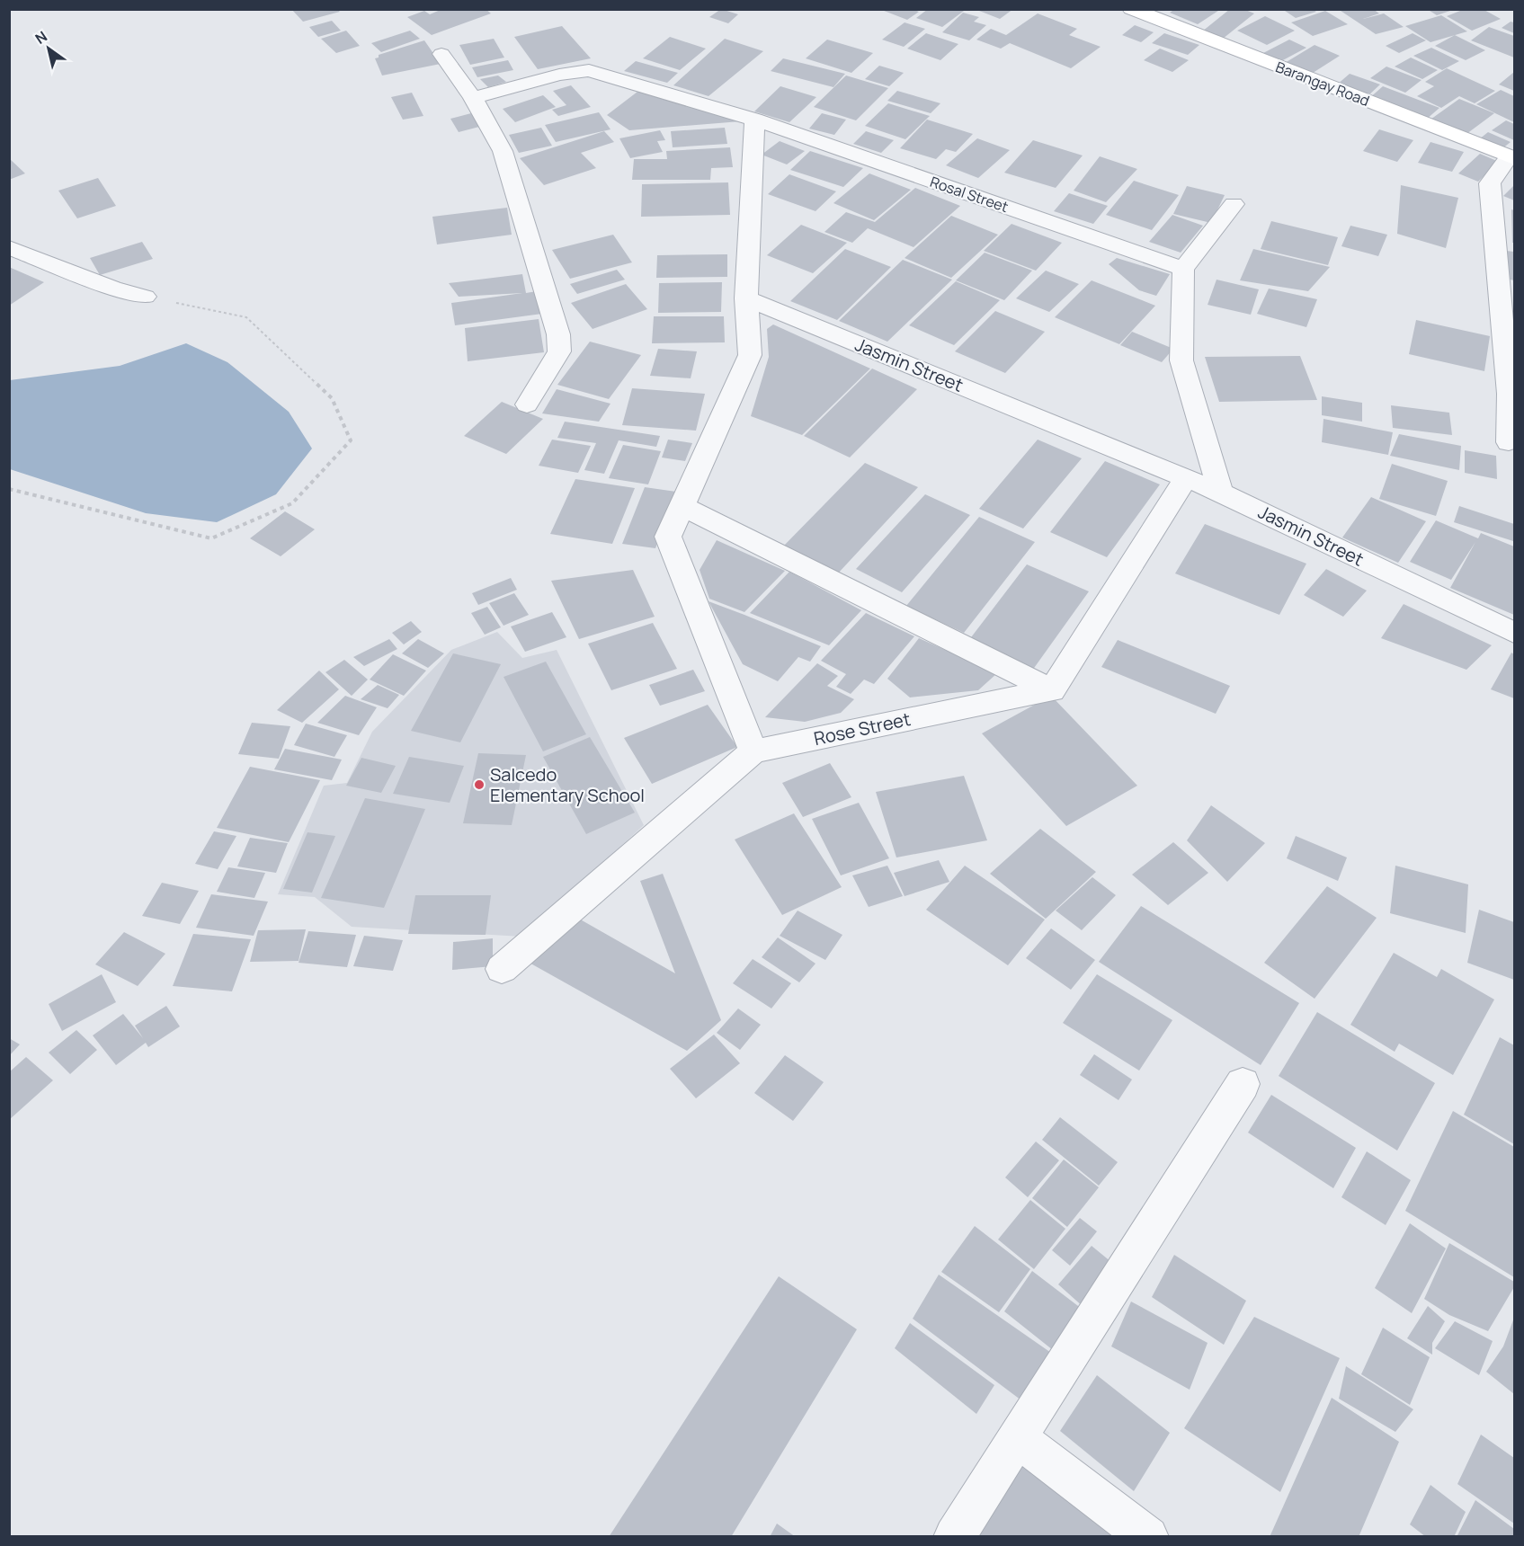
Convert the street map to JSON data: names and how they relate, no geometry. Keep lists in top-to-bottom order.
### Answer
{
  "streets": {
    "street": [
      "Barangay Road",
      "Rosal Street",
      "Jasmin Street",
      "Rose Street"
    ]
  },
  "places": ["Salcedo Elementary School"],
  "north": "top left"
}
